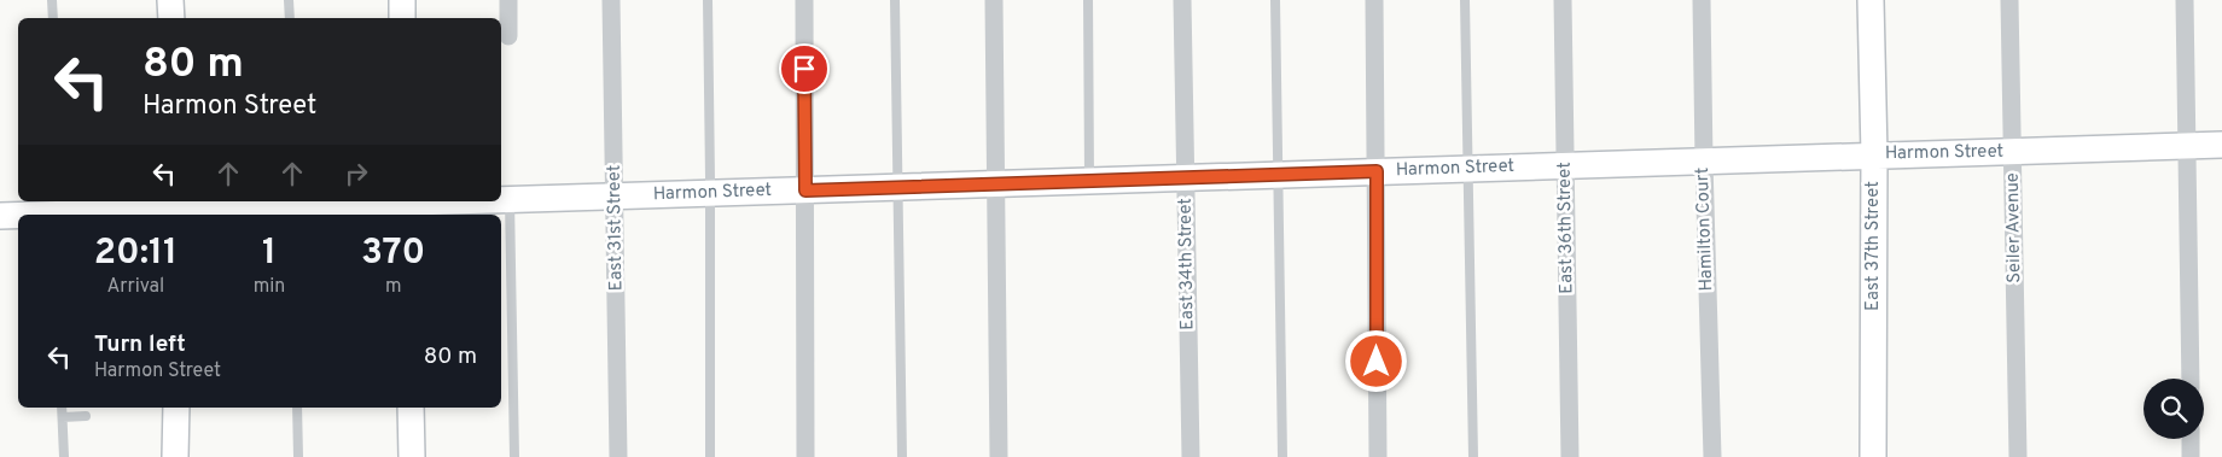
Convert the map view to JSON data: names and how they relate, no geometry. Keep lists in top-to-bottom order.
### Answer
{
  "streets": {
    "main road": ["Harmon Street", "East 37th Street"],
    "street": [
      "East 31st Street",
      "East 36th Street",
      "Seiler Avenue",
      "Hamilton Court",
      "East 34th Street"
    ]
  },
  "crossings": [
    ["Harmon Street", "East 31st Street"],
    ["Harmon Street", "East 36th Street"],
    ["Harmon Street", "Seiler Avenue"],
    ["Harmon Street", "Hamilton Court"],
    ["Harmon Street", "East 37th Street"],
    ["Harmon Street", "East 34th Street"]
  ],
  "page": {
    "turn": ["80 m", "Harmon Street"],
    "eta": [
      "20:11",
      "Arrival",
      "1",
      "min",
      "370",
      "m"
    ],
    "list": [
      {
        "name": "Turn left",
        "note": "Harmon Street",
        "value": "80 m"
      }
    ]
  }
}
